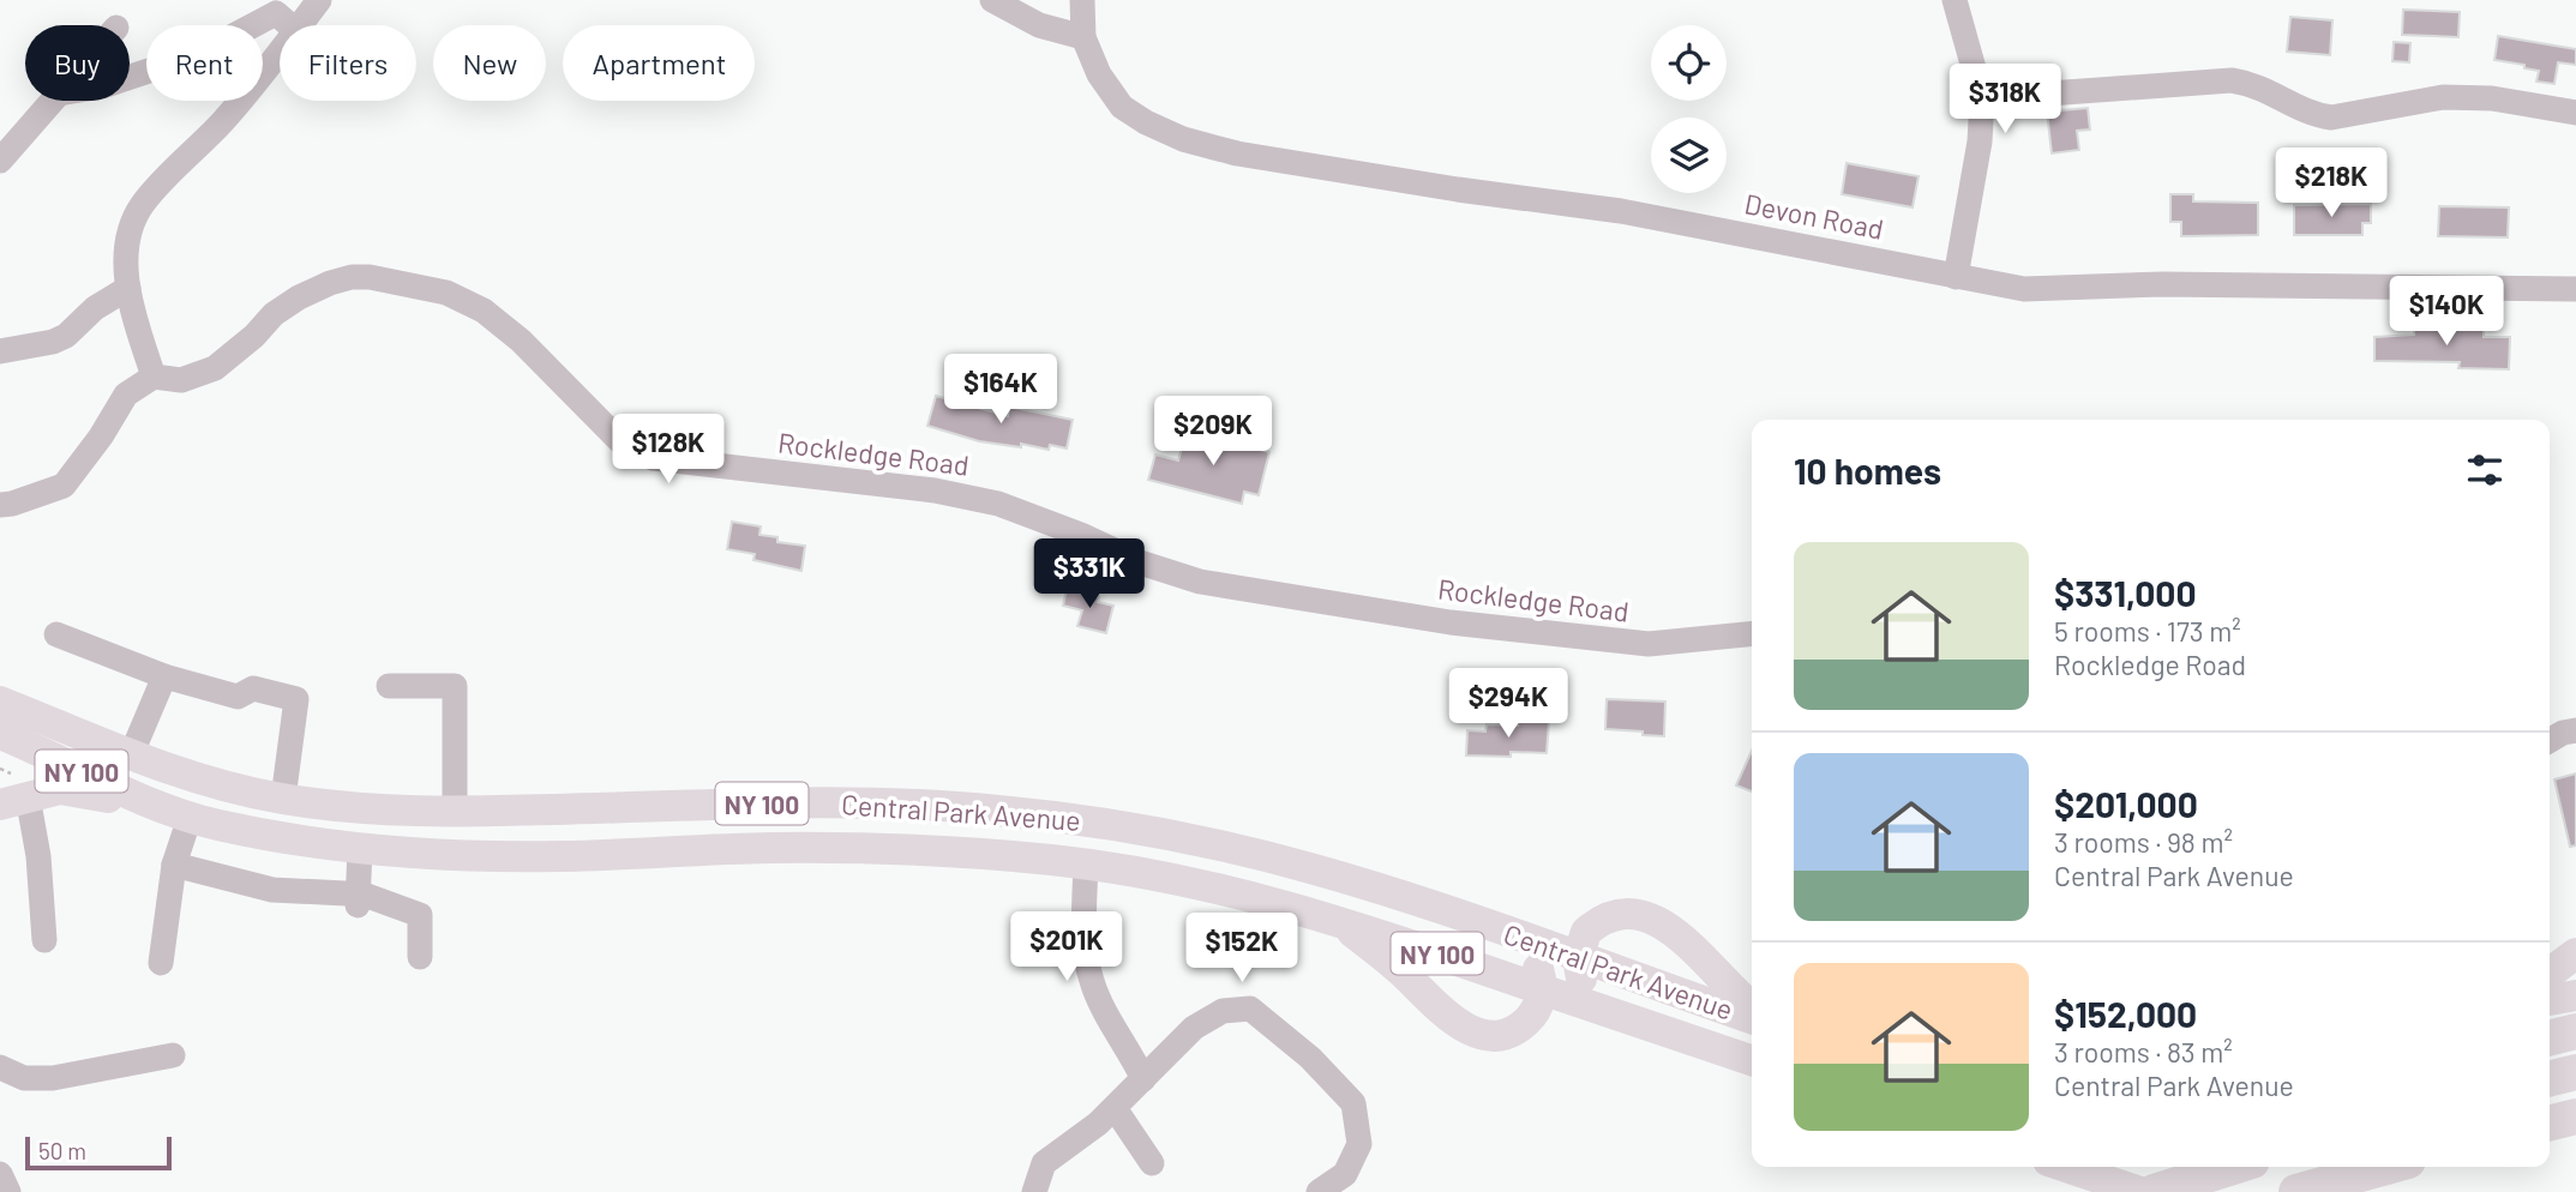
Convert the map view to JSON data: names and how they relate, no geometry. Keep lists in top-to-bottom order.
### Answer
{
  "streets": {
    "main road": ["NY 100", "Central Park Avenue"],
    "street": ["Devon Road", "Rockledge Road"]
  },
  "scale_bar": "50 m",
  "page": {
    "chip": [
      "Buy",
      "Rent",
      "Filters",
      "New",
      "Apartment"
    ],
    "price": [
      "$318K",
      "$218K",
      "$140K",
      "$164K",
      "$209K",
      "$128K",
      "$331K",
      "$294K",
      "$201K",
      "$152K"
    ],
    "heading": "10 homes",
    "list": [
      {
        "name": "$331,000",
        "note": "5 rooms · 173 m² · Rockledge Road"
      },
      {
        "name": "$201,000",
        "note": "3 rooms · 98 m² · Central Park Avenue"
      },
      {
        "name": "$152,000",
        "note": "3 rooms · 83 m² · Central Park Avenue"
      }
    ],
    "scale": "50 m"
  }
}
